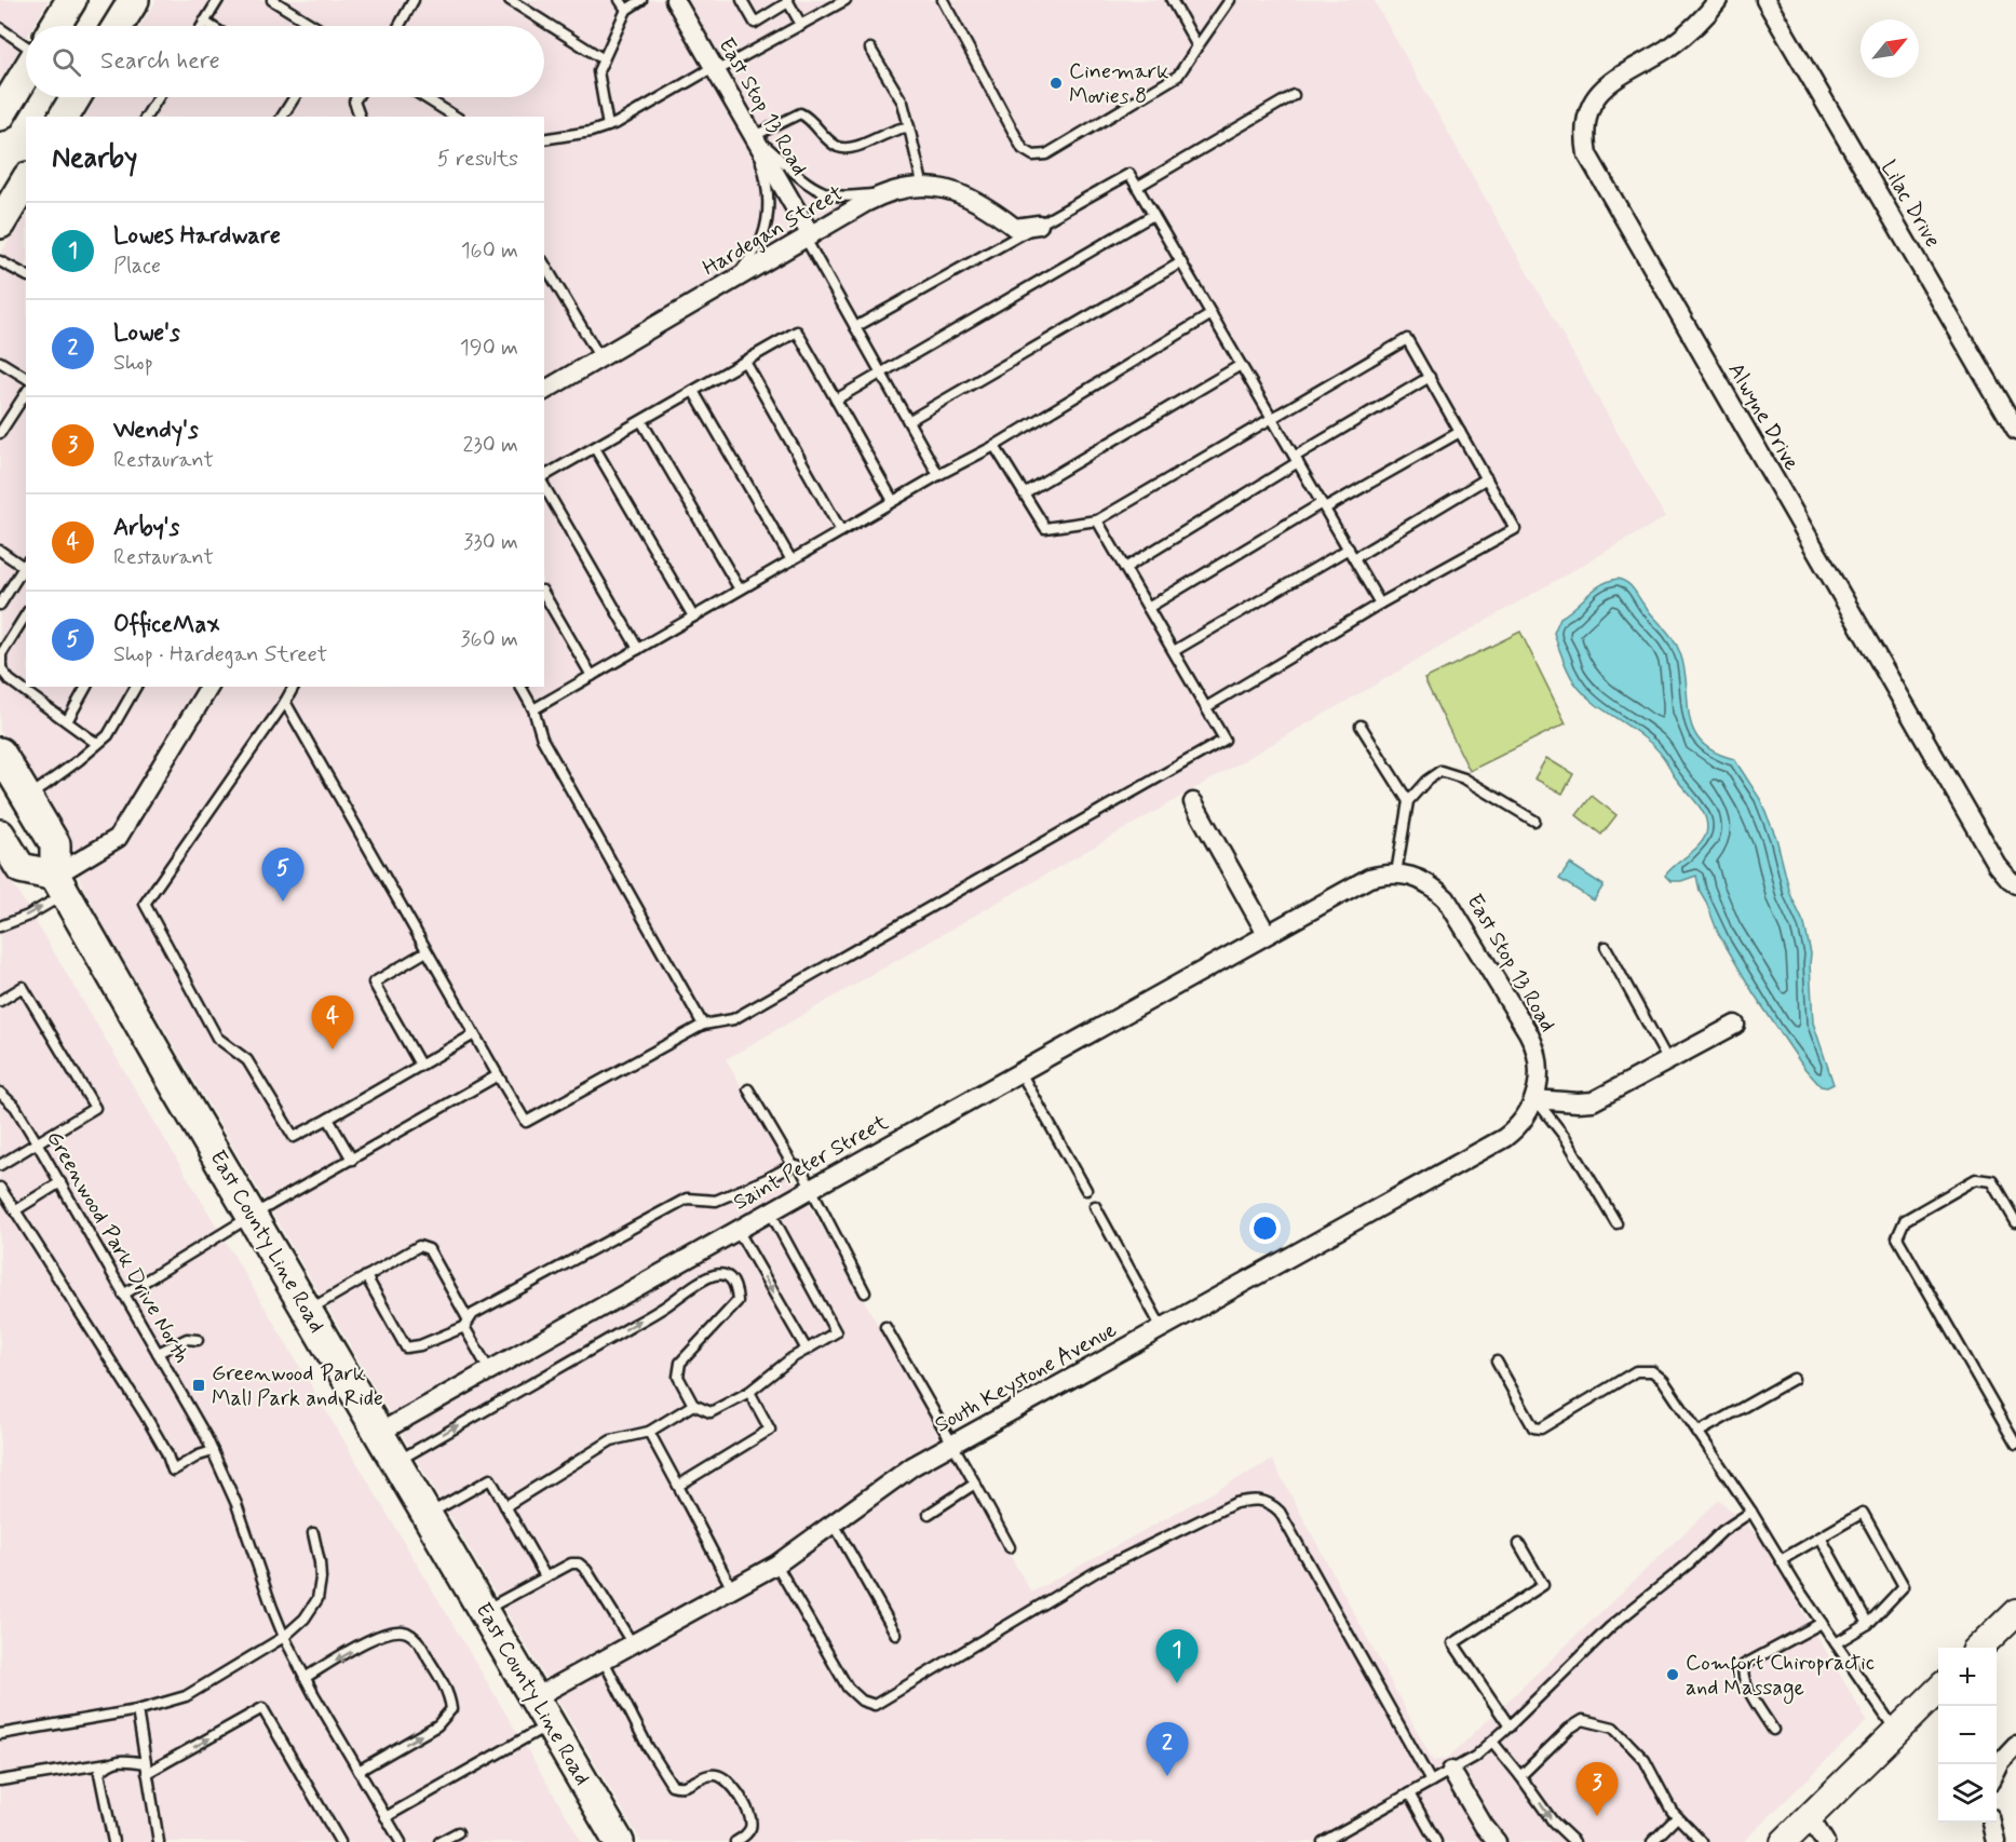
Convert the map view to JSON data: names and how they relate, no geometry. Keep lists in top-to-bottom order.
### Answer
{
  "streets": {
    "main road": ["East County Line Road"],
    "street": [
      "East Stop 13 Road",
      "Lilac Drive",
      "Hardegan Street",
      "Alwyne Drive",
      "Saint Peter Street",
      "South Keystone Avenue"
    ],
    "lane": ["Greenwood Park Drive North"]
  },
  "crossings": [
    ["East Stop 13 Road", "Hardegan Street"],
    ["East Stop 13 Road", "Saint Peter Street"],
    ["East Stop 13 Road", "South Keystone Avenue"],
    ["Saint Peter Street", "East County Line Road"],
    ["East County Line Road", "South Keystone Avenue"]
  ],
  "places": {
    "other": ["Cinemark Movies 8", "Comfort Chiropractic and Massage"],
    "transit": ["Greenwood Park Mall Park and Ride"]
  },
  "north": "top right",
  "page": {
    "search": "Search here",
    "heading": ["Nearby", "5 results"],
    "list": [
      {
        "mark": "1",
        "name": "Lowes Hardware",
        "note": "Place",
        "value": "160 m"
      },
      {
        "mark": "2",
        "name": "Lowe's",
        "note": "Shop",
        "value": "190 m"
      },
      {
        "mark": "3",
        "name": "Wendy's",
        "note": "Restaurant",
        "value": "230 m"
      },
      {
        "mark": "4",
        "name": "Arby's",
        "note": "Restaurant",
        "value": "330 m"
      },
      {
        "mark": "5",
        "name": "OfficeMax",
        "note": "Shop · Hardegan Street",
        "value": "360 m"
      }
    ],
    "pins": [
      "5",
      "4",
      "1",
      "2",
      "3"
    ],
    "map_buttons": ["+", "−"]
  }
}
